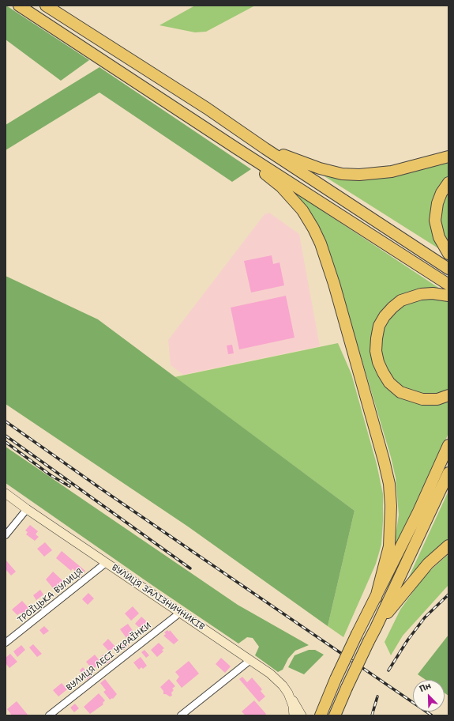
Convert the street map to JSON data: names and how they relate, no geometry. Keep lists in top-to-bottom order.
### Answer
{
  "streets": {
    "street": ["ТРОЇЦЬКА ВУЛИЦЯ", "ВУЛИЦЯ ЗАЛІЗНИЧНИКІВ", "ВУЛИЦЯ ЛЕСІ УКРАЇНКИ"]
  },
  "crossings": [
    ["ТРОЇЦЬКА ВУЛИЦЯ", "ВУЛИЦЯ ЗАЛІЗНИЧНИКІВ"],
    ["ВУЛИЦЯ ЗАЛІЗНИЧНИКІВ", "ВУЛИЦЯ ЛЕСІ УКРАЇНКИ"]
  ],
  "north": "top left"
}
